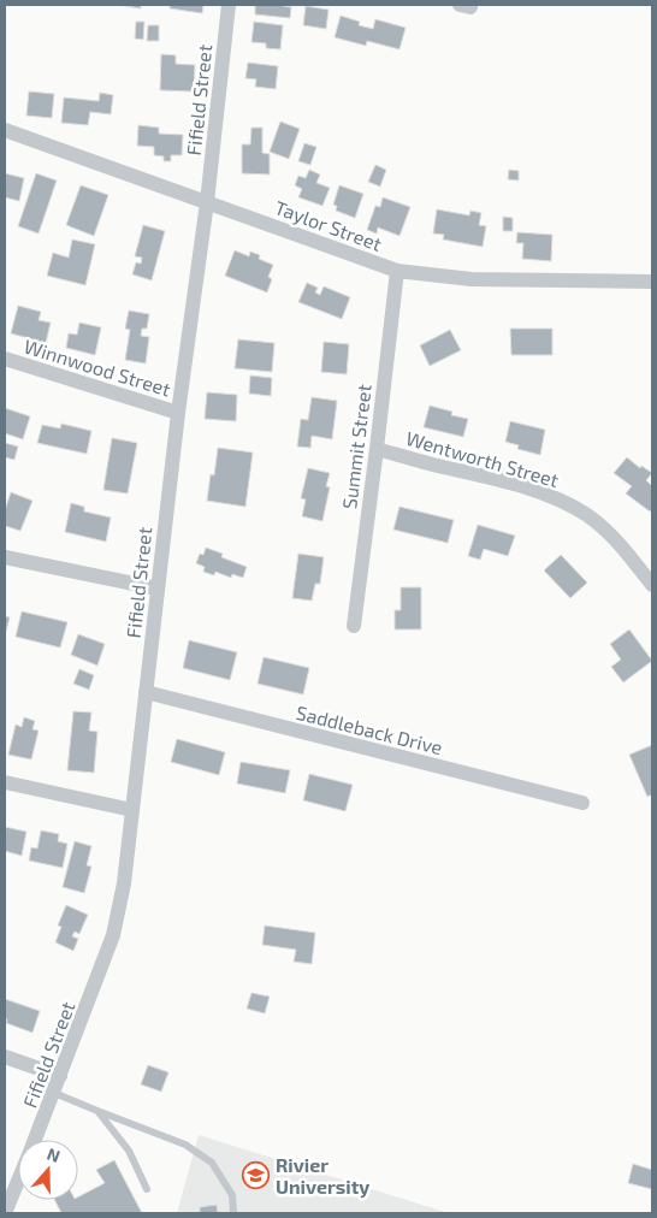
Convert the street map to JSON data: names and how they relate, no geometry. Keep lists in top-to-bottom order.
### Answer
{
  "streets": {
    "street": [
      "Fifield Street",
      "Taylor Street",
      "Winnwood Street",
      "Summit Street",
      "Wentworth Street",
      "Saddleback Drive"
    ]
  },
  "crossings": [
    ["Fifield Street", "Taylor Street"],
    ["Fifield Street", "Winnwood Street"],
    ["Fifield Street", "Saddleback Drive"],
    ["Taylor Street", "Summit Street"],
    ["Summit Street", "Wentworth Street"]
  ],
  "places": {
    "school or university": ["Rivier University"]
  },
  "north": "top"
}
